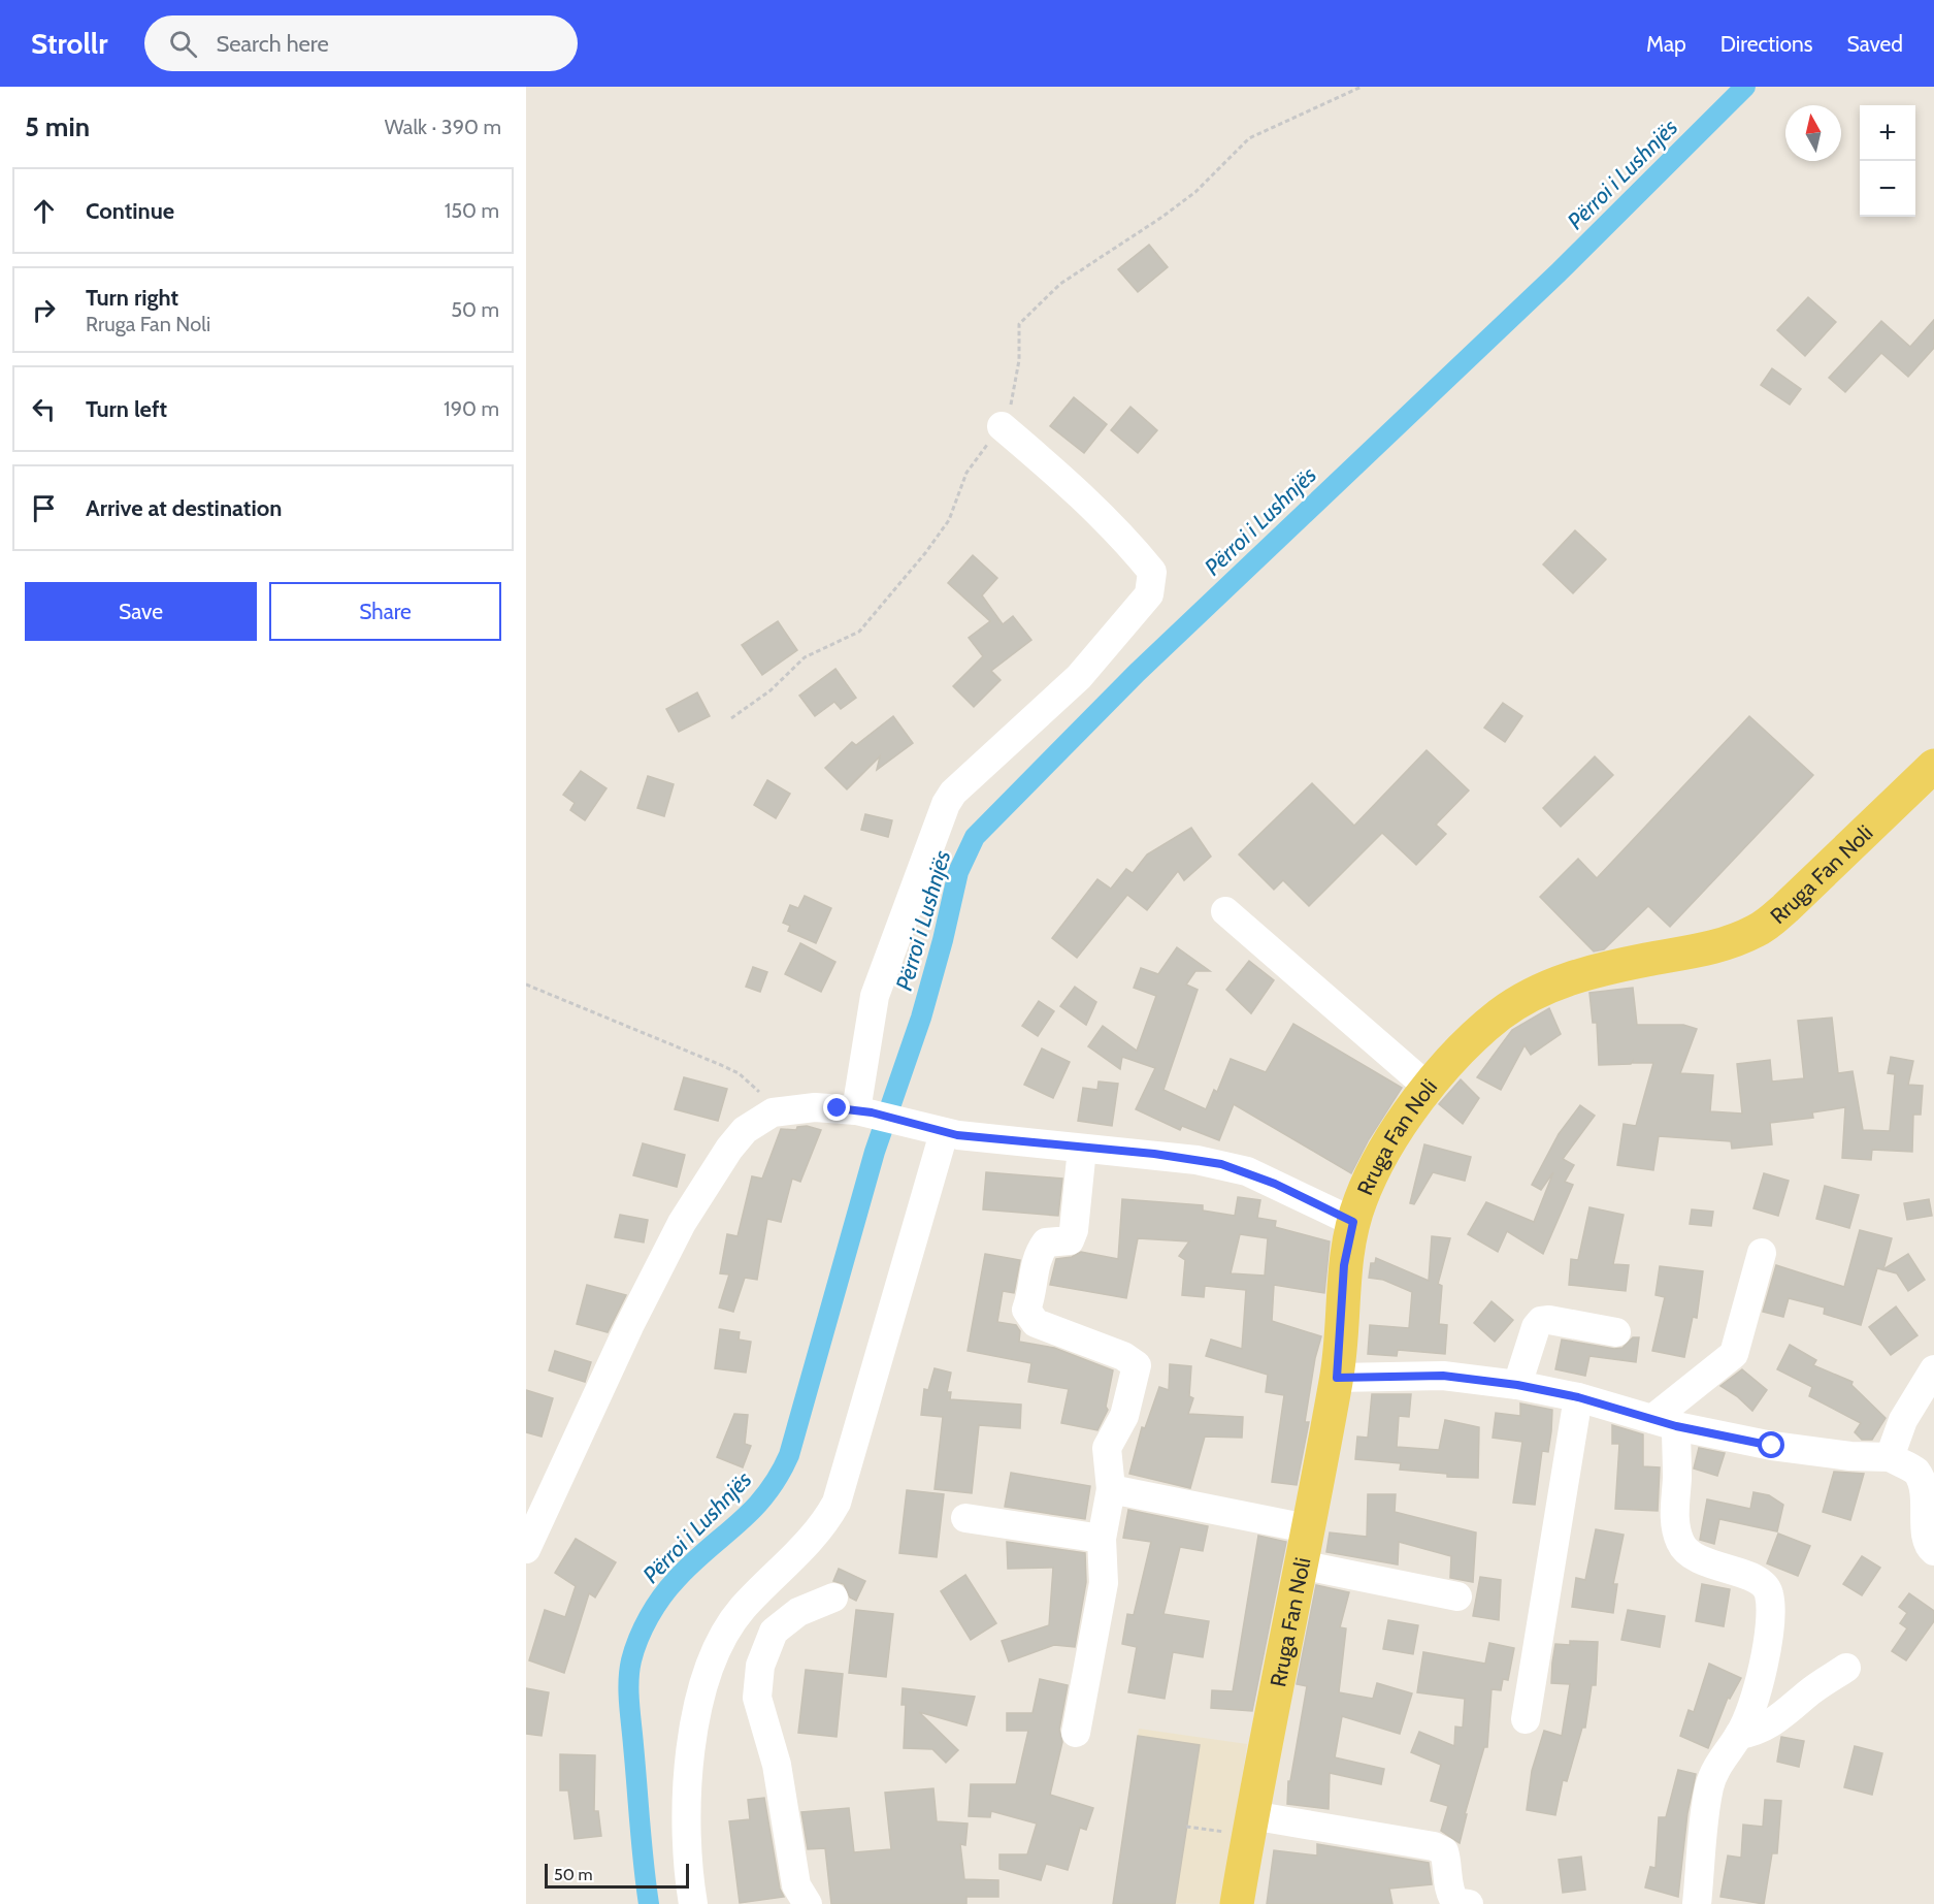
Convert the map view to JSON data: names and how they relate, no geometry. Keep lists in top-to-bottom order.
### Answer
{
  "streets": {
    "main road": ["Rruga Fan Noli"]
  },
  "water": ["Përroi i Lushnjës"],
  "scale_bar": "50 m",
  "north": "top",
  "page": {
    "header": "Strollr",
    "search": "Search here",
    "nav": ["Map", "Directions", "Saved"],
    "heading": ["5 min", "Walk · 390 m"],
    "map_buttons": ["+", "−"],
    "list": [
      ["Continue", "150 m"],
      ["Turn right", "Rruga Fan Noli", "50 m"],
      ["Turn left", "190 m"],
      "Arrive at destination"
    ],
    "buttons": ["Save", "Share"],
    "scale": "50 m"
  }
}
